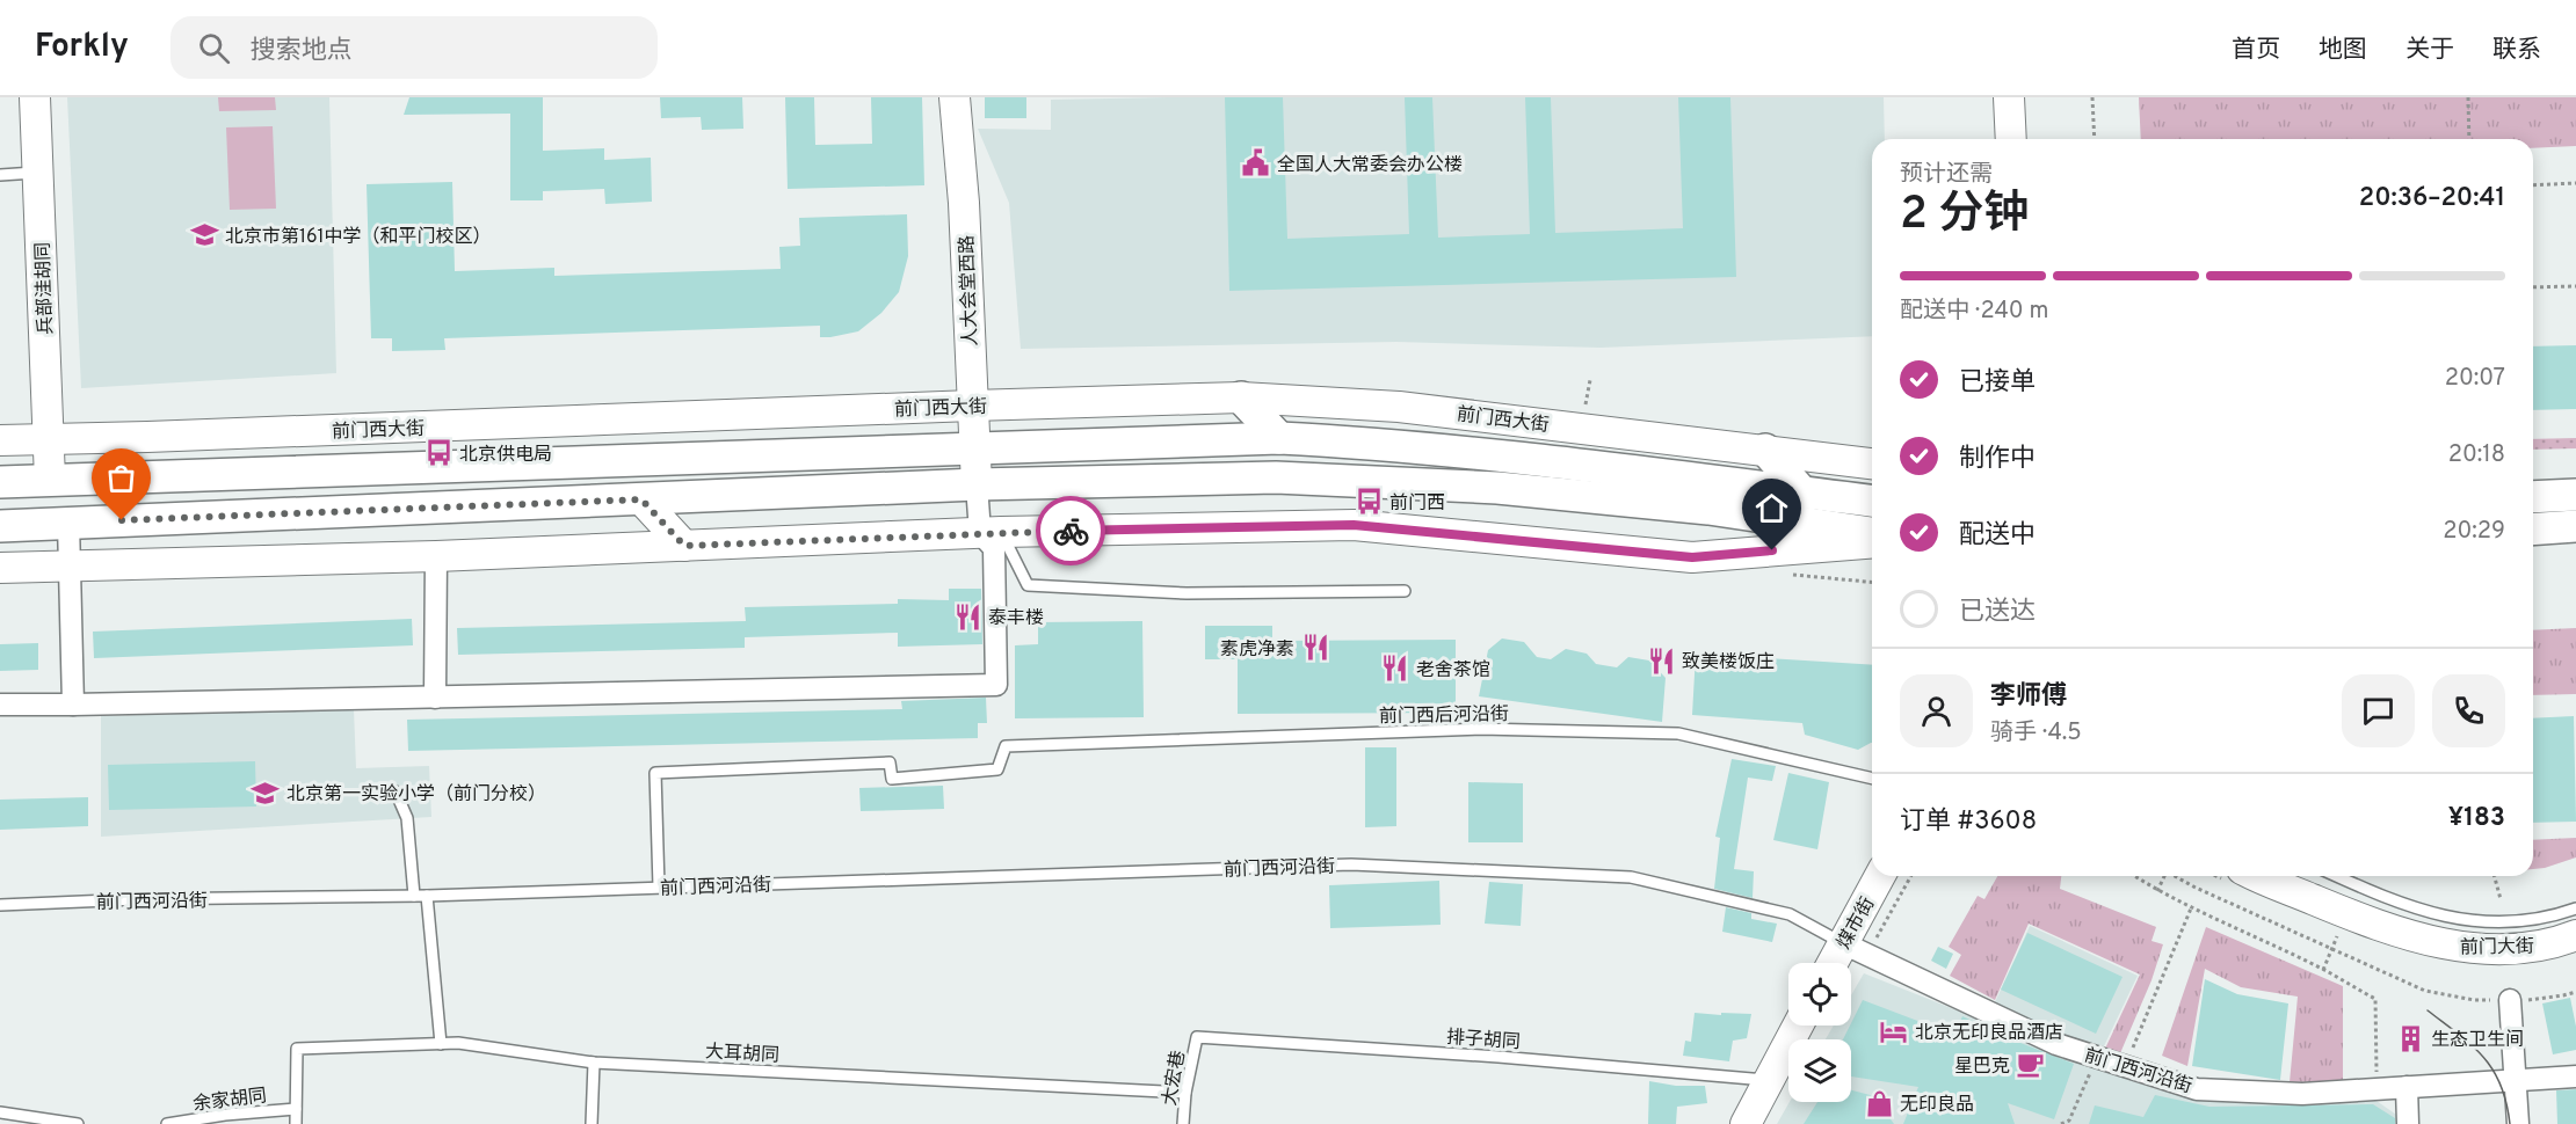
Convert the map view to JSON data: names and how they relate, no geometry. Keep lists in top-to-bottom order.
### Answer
{
  "streets": {
    "main road": ["前门西大街"],
    "street": [
      "兵部洼胡同",
      "人大会堂西路",
      "前门西河沿街",
      "煤市街",
      "前门大街"
    ],
    "lane": [
      "前门西后河沿街",
      "排子胡同",
      "大耳胡同",
      "大宏巷",
      "余家胡同"
    ]
  },
  "crossings": [
    ["兵部洼胡同", "前门西大街"],
    ["人大会堂西路", "前门西大街"],
    ["前门西后河沿街", "前门西河沿街"],
    ["前门西河沿街", "煤市街"],
    ["排子胡同", "大宏巷"],
    ["大耳胡同", "大宏巷"],
    ["大耳胡同", "余家胡同"]
  ],
  "places": {
    "public building": ["全国人大常委会办公楼"],
    "school or university": ["北京市第161中学（和平门校区）", "北京第一实验小学（前门分校）"],
    "bus stop": ["北京供电局", "前门西"],
    "restaurant": [
      "泰丰楼",
      "素虎净素",
      "致美楼饭庄",
      "老舍茶馆"
    ],
    "hotel": ["北京无印良品酒店"],
    "building": ["生态卫生间"],
    "cafe": ["星巴克"],
    "shop": ["无印良品"]
  },
  "page": {
    "header": "Forkly",
    "search": "搜索地点",
    "nav": [
      "首页",
      "地图",
      "关于",
      "联系"
    ],
    "heading": ["2 分钟", "预计还需", "20:36–20:41"],
    "panel": [
      "李师傅",
      "骑手 · 4.5",
      "订单 #3608",
      "¥183"
    ],
    "bar": "配送中 · 240 m",
    "list": [
      ["已接单", "20:07"],
      ["制作中", "20:18"],
      ["配送中", "20:29"],
      "已送达"
    ]
  }
}
